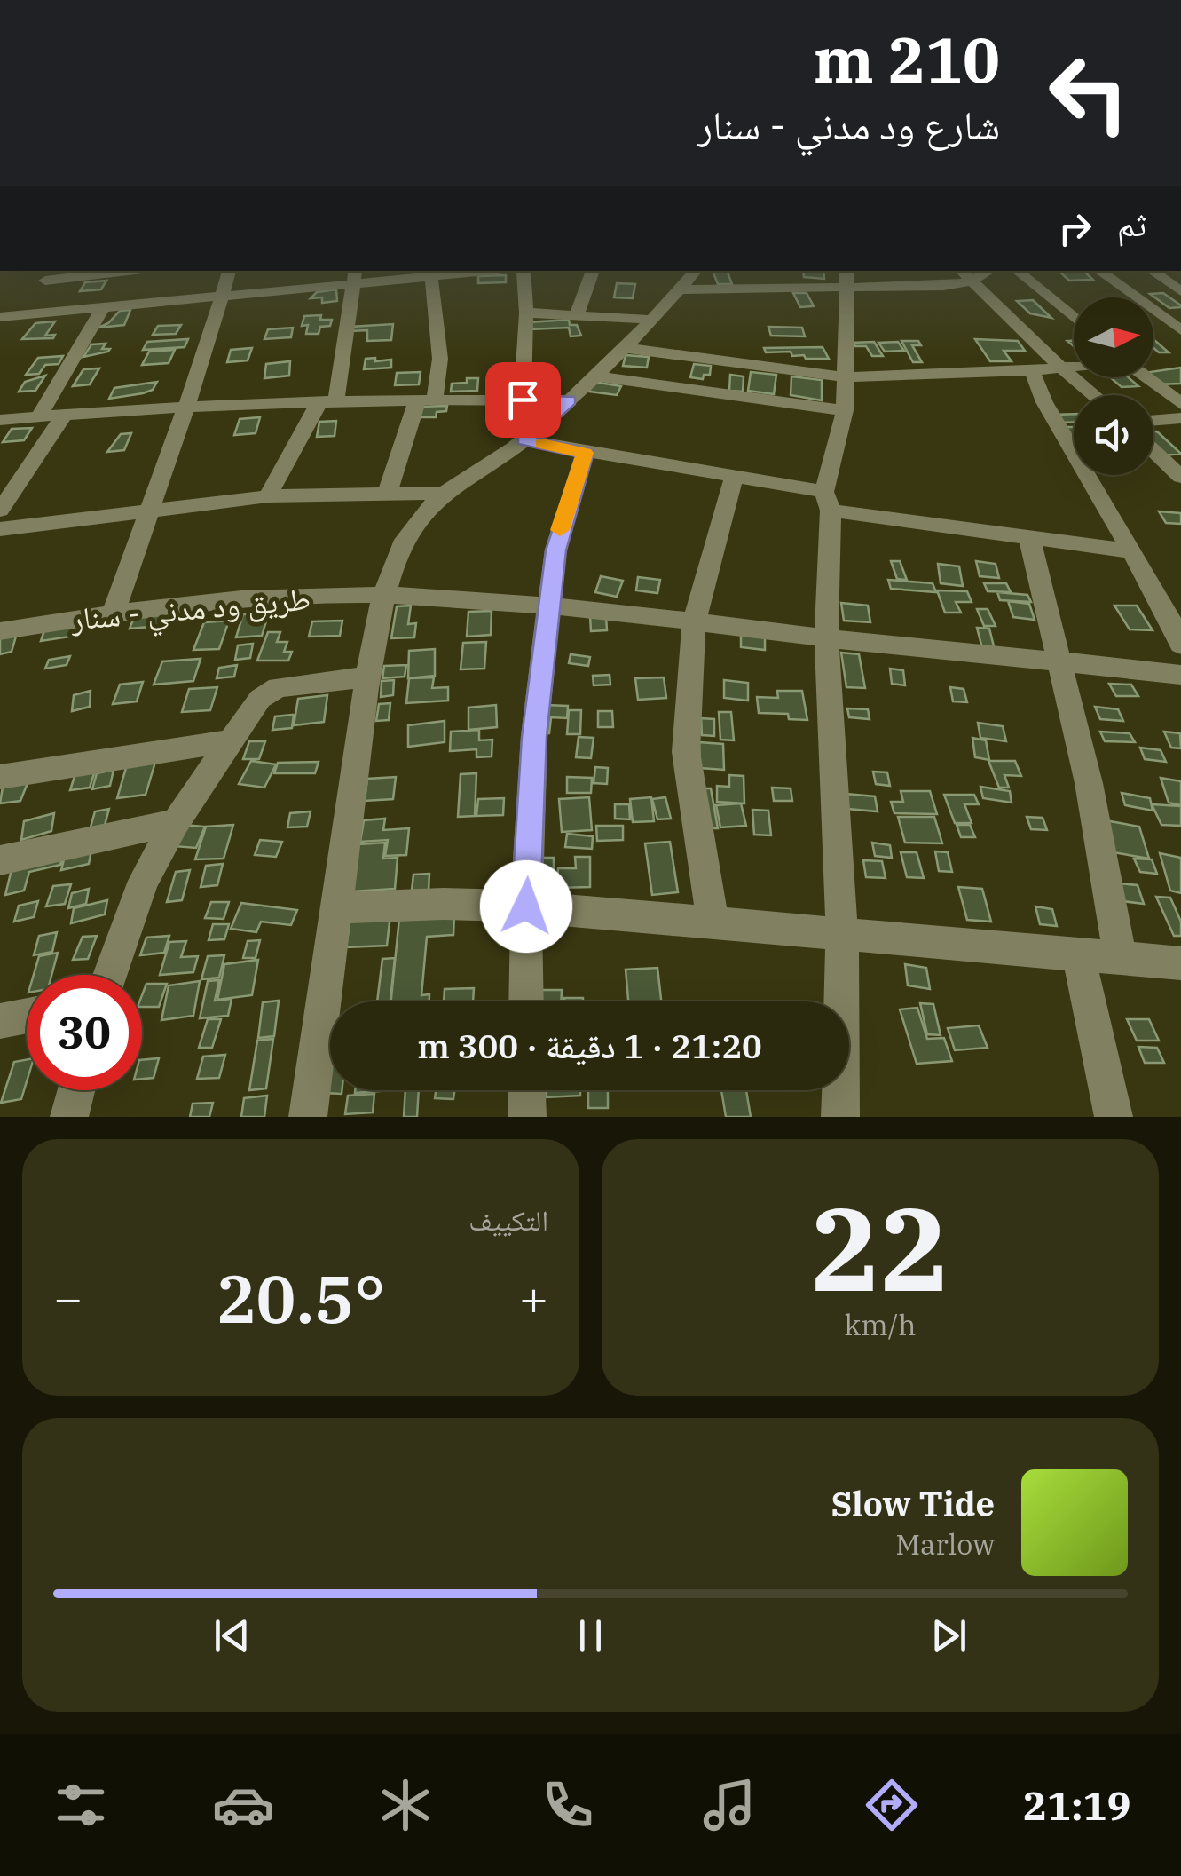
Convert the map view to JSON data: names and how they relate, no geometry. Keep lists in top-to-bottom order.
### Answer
{
  "streets": {
    "street": ["طريق ود مدني - سنار"]
  },
  "north": "right",
  "page": {
    "turn": ["210 m", "شارع ود مدني - سنار"],
    "then": "ثم",
    "limit": "30",
    "trip": "21:20 · 1 دقيقة · 300 m",
    "tile": [
      ["22", "km/h"],
      "التكييف"
    ],
    "heat": ["−", "20.5°", "+"],
    "song": ["Slow Tide", "Marlow"],
    "tabs": "21:19"
  }
}
